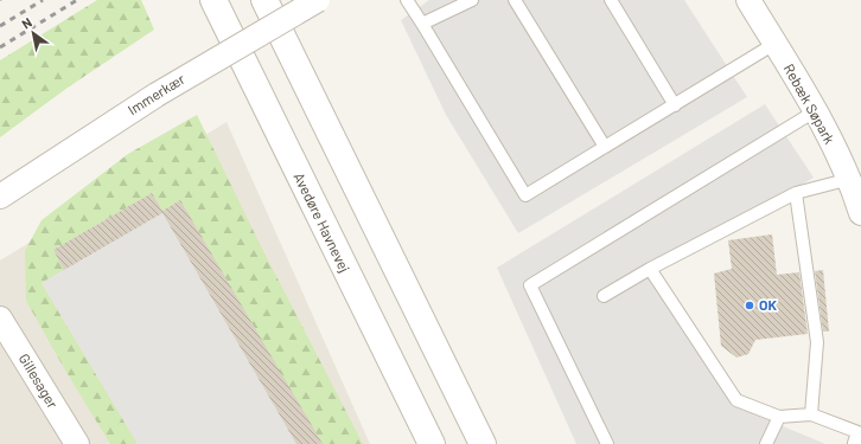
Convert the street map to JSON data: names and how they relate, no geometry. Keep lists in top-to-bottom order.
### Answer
{
  "streets": {
    "street": [
      "Immerkær",
      "Rebæk Søpark",
      "Avedøre Havnevej",
      "Gillesager"
    ]
  },
  "places": ["OK"],
  "north": "top left"
}
